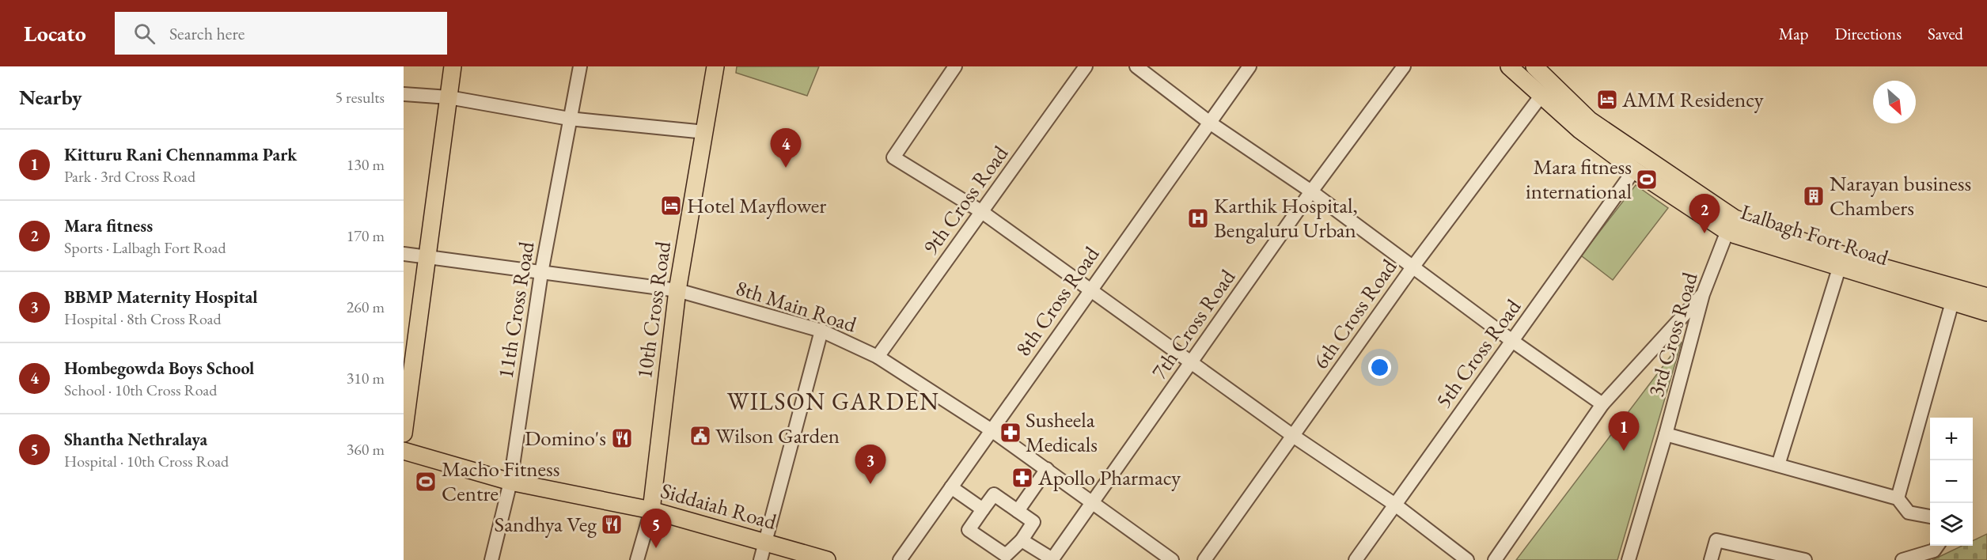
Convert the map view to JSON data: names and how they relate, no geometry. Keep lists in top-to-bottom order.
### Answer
{
  "streets": {
    "main road": ["Lalbagh Fort Road", "10th Cross Road", "Siddaiah Road"],
    "street": [
      "9th Cross Road",
      "8th Cross Road",
      "8th Main Road",
      "11th Cross Road",
      "6th Cross Road",
      "7th Cross Road",
      "3rd Cross Road",
      "5th Cross Road"
    ]
  },
  "crossings": [
    ["9th Cross Road", "8th Main Road"],
    ["Lalbagh Fort Road", "6th Cross Road"],
    ["Lalbagh Fort Road", "3rd Cross Road"],
    ["Lalbagh Fort Road", "5th Cross Road"],
    ["8th Cross Road", "8th Main Road"],
    ["8th Main Road", "11th Cross Road"],
    ["8th Main Road", "10th Cross Road"],
    ["8th Main Road", "7th Cross Road"],
    ["11th Cross Road", "Siddaiah Road"],
    ["10th Cross Road", "Siddaiah Road"]
  ],
  "districts": ["WILSON GARDEN"],
  "places": {
    "hotel": ["AMM Residency", "Hotel Mayflower"],
    "sports": ["Mara fitness international", "Macho Fitness Centre"],
    "building": ["Narayan business Chambers"],
    "hospital": ["Karthik Hospital, Bengaluru Urban"],
    "pharmacy": ["Susheela Medicals", "Apollo Pharmacy"],
    "public building": ["Wilson Garden"],
    "restaurant": ["Domino's", "Sandhya Veg"]
  },
  "north": "bottom right",
  "page": {
    "header": "Locato",
    "search": "Search here",
    "nav": ["Map", "Directions", "Saved"],
    "heading": ["Nearby", "5 results"],
    "list": [
      {
        "mark": "1",
        "name": "Kitturu Rani Chennamma Park",
        "note": "Park · 3rd Cross Road",
        "value": "130 m"
      },
      {
        "mark": "2",
        "name": "Mara fitness",
        "note": "Sports · Lalbagh Fort Road",
        "value": "170 m"
      },
      {
        "mark": "3",
        "name": "BBMP Maternity Hospital",
        "note": "Hospital · 8th Cross Road",
        "value": "260 m"
      },
      {
        "mark": "4",
        "name": "Hombegowda Boys School",
        "note": "School · 10th Cross Road",
        "value": "310 m"
      },
      {
        "mark": "5",
        "name": "Shantha Nethralaya",
        "note": "Hospital · 10th Cross Road",
        "value": "360 m"
      }
    ],
    "pins": [
      "4",
      "2",
      "1",
      "3",
      "5"
    ],
    "map_buttons": ["+", "−"]
  }
}
